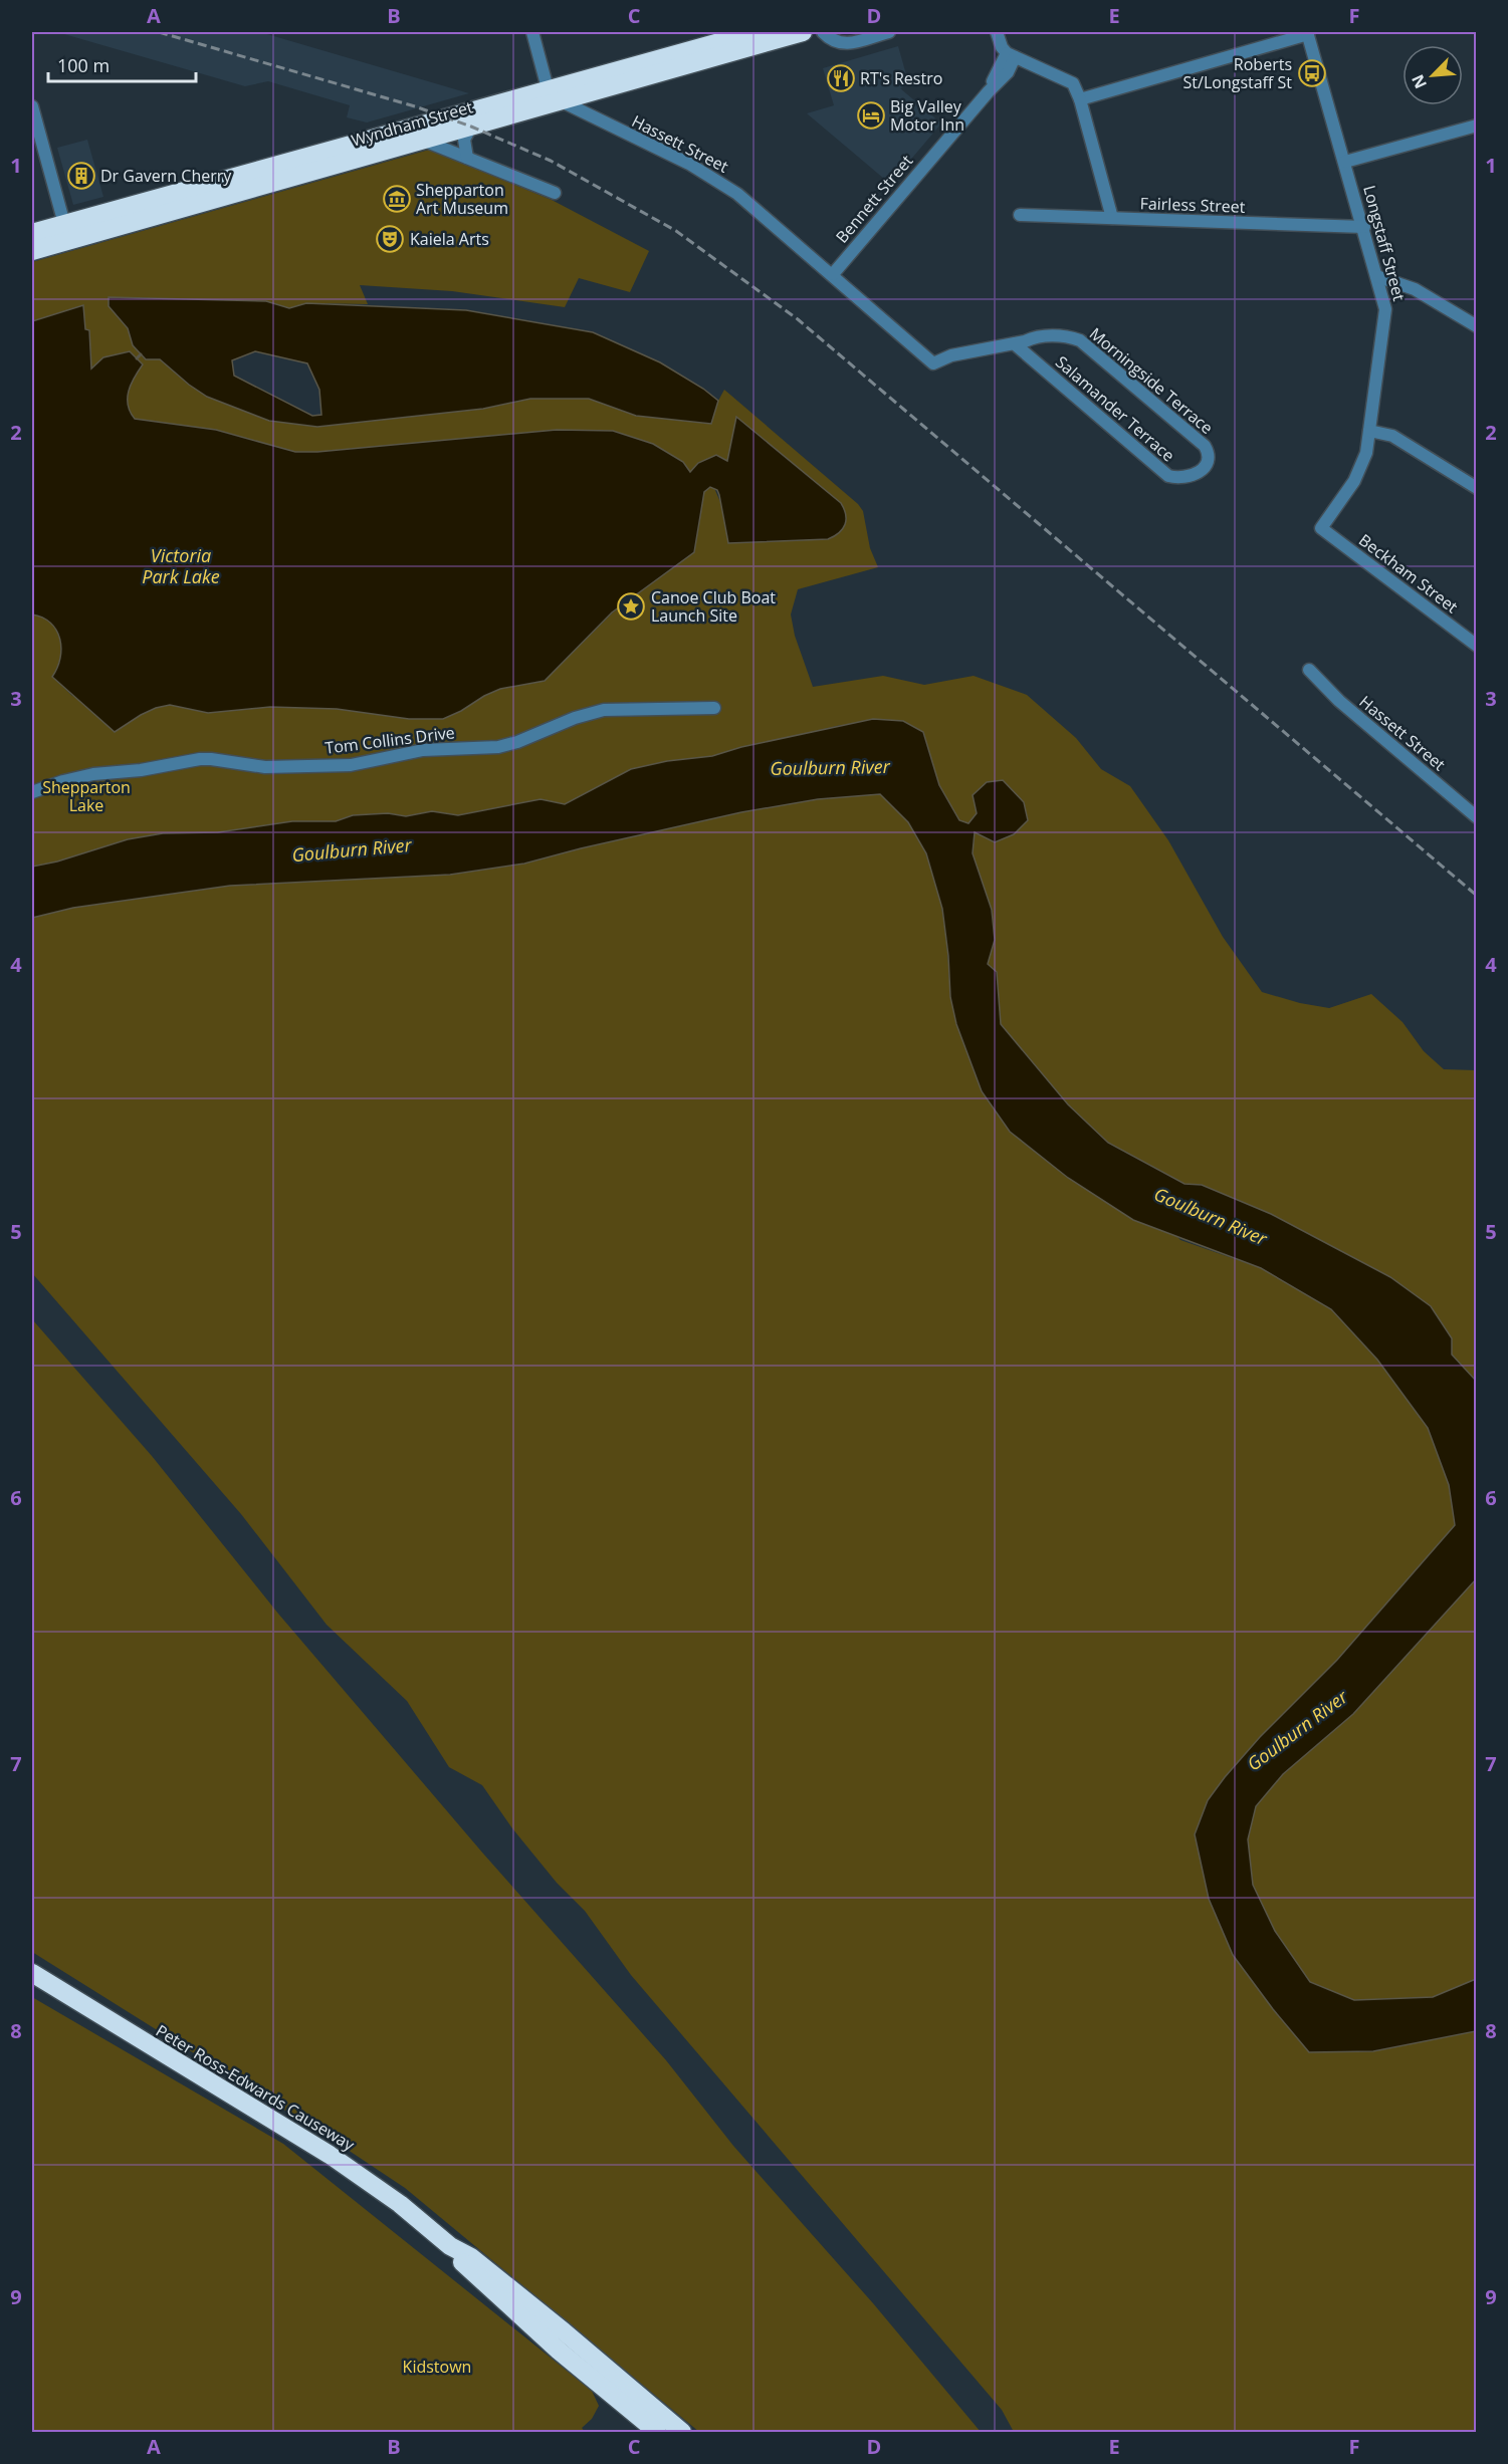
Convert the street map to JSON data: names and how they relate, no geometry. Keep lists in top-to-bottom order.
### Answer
{
  "streets": {
    "highway": ["Wyndham Street", "Peter Ross-Edwards Causeway"],
    "street": [
      "Hassett Street",
      "Bennett Street",
      "Fairless Street",
      "Longstaff Street",
      "Morningside Terrace",
      "Salamander Terrace",
      "Beckham Street",
      "Tom Collins Drive"
    ]
  },
  "crossings": [
    ["Wyndham Street", "Hassett Street"],
    ["Hassett Street", "Bennett Street"],
    ["Hassett Street", "Morningside Terrace"],
    ["Bennett Street", "Morningside Terrace"],
    ["Fairless Street", "Longstaff Street"],
    ["Longstaff Street", "Beckham Street"],
    ["Morningside Terrace", "Salamander Terrace"]
  ],
  "water": ["Victoria Park Lake", "Goulburn River"],
  "parks": ["Shepparton Lake", "Kidstown"],
  "places": {
    "bus stop": ["Roberts St/Longstaff St"],
    "restaurant": ["RT's Restro"],
    "hotel": ["Big Valley Motor Inn"],
    "building": ["Dr Gavern Cherry"],
    "museum": ["Shepparton Art Museum"],
    "theatre": ["Kaiela Arts"],
    "place": ["Canoe Club Boat Launch Site"]
  },
  "scale_bar": "100 m",
  "north": "bottom left",
  "grid": {
    "columns": [
      "A",
      "B",
      "C",
      "D",
      "E",
      "F"
    ],
    "rows": [
      "1",
      "2",
      "3",
      "4",
      "5",
      "6",
      "7",
      "8",
      "9"
    ]
  }
}
